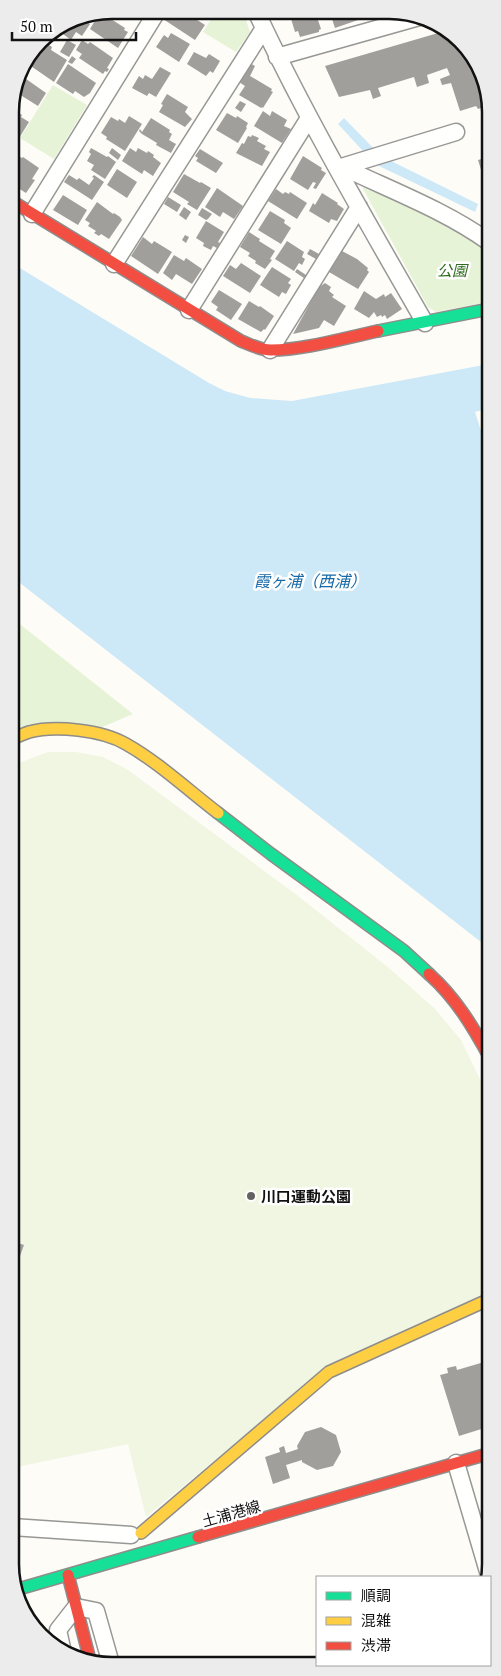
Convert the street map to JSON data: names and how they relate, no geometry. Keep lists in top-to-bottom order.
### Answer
{
  "streets": {
    "street": ["土浦港線"]
  },
  "water": ["霞ヶ浦（西浦）"],
  "parks": ["公園"],
  "places": ["川口運動公園"],
  "legend": ["順調", "混雑", "渋滞"],
  "scale_bar": "50 m"
}
